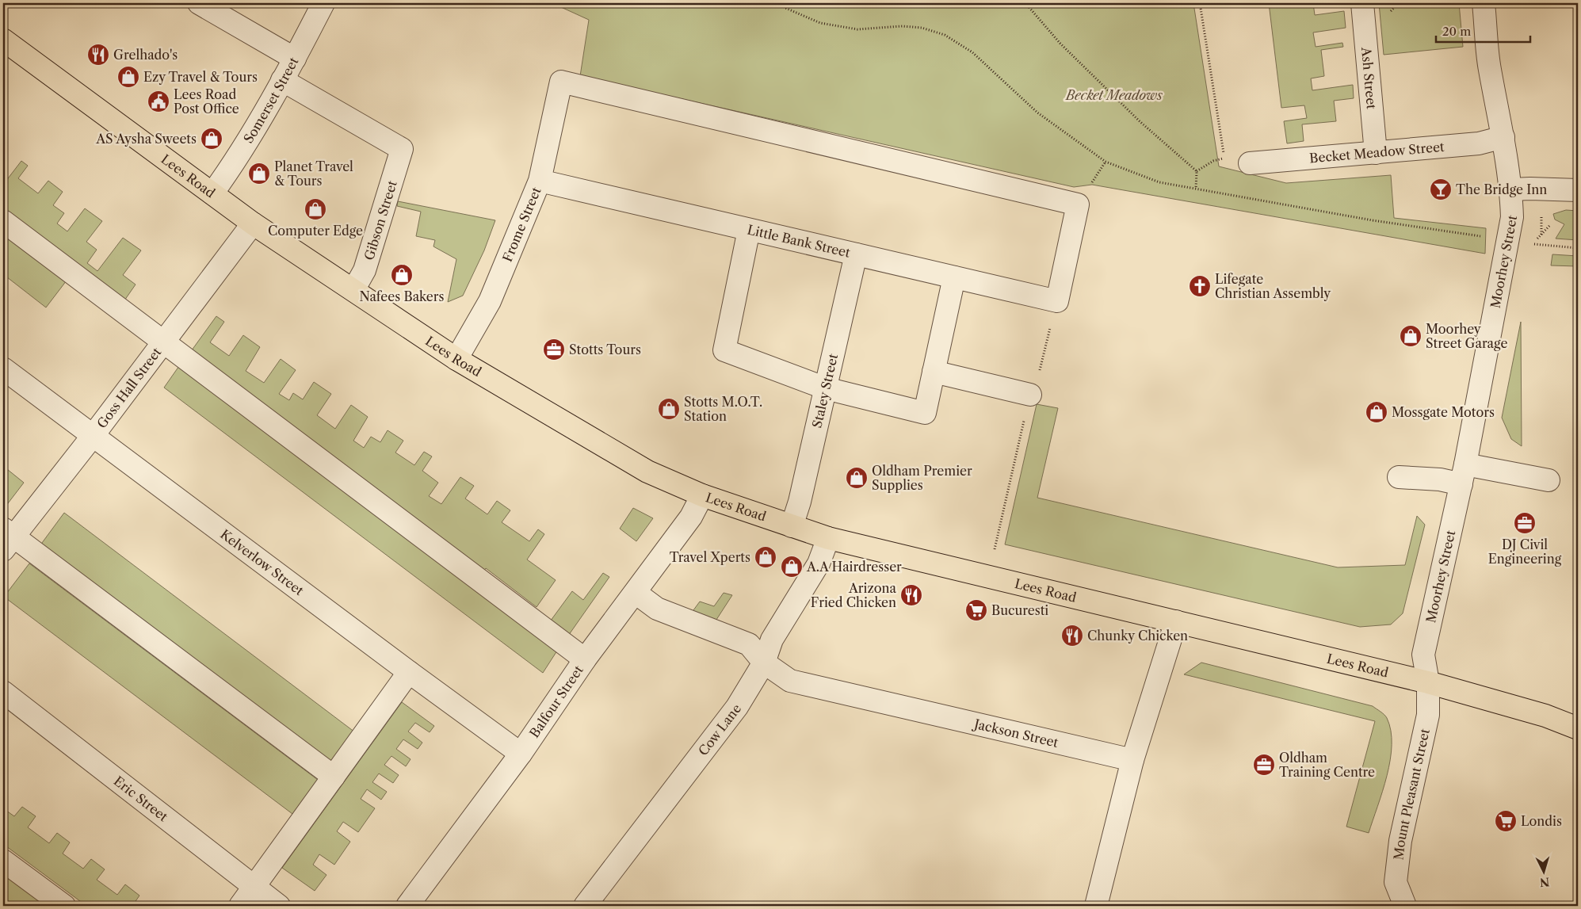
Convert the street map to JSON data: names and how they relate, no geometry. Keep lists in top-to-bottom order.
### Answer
{
  "streets": {
    "main road": ["Lees Road"],
    "street": [
      "Ash Street",
      "Somerset Street",
      "Becket Meadow Street",
      "Gibson Street",
      "Frome Street",
      "Little Bank Street",
      "Moorhey Street",
      "Goss Hall Street",
      "Staley Street",
      "Kelverlow Street",
      "Balfour Street",
      "Cow Lane",
      "Jackson Street",
      "Mount Pleasant Street",
      "Eric Street"
    ]
  },
  "crossings": [
    ["Ash Street", "Becket Meadow Street"],
    ["Somerset Street", "Lees Road"],
    ["Somerset Street", "Gibson Street"],
    ["Becket Meadow Street", "Moorhey Street"],
    ["Lees Road", "Gibson Street"],
    ["Lees Road", "Frome Street"],
    ["Lees Road", "Moorhey Street"],
    ["Lees Road", "Goss Hall Street"],
    ["Lees Road", "Staley Street"],
    ["Lees Road", "Balfour Street"],
    ["Lees Road", "Cow Lane"],
    ["Lees Road", "Mount Pleasant Street"],
    ["Frome Street", "Little Bank Street"],
    ["Little Bank Street", "Staley Street"],
    ["Moorhey Street", "Mount Pleasant Street"],
    ["Goss Hall Street", "Kelverlow Street"],
    ["Kelverlow Street", "Balfour Street"],
    ["Balfour Street", "Jackson Street"],
    ["Cow Lane", "Jackson Street"]
  ],
  "parks": ["Becket Meadows"],
  "places": {
    "restaurant": ["Grelhado's", "Arizona Fried Chicken", "Chunky Chicken"],
    "shop": [
      "Ezy Travel & Tours",
      "AS Aysha Sweets",
      "Planet Travel & Tours",
      "Computer Edge",
      "Nafees Bakers",
      "Moorhey Street Garage",
      "Stotts M.O.T. Station",
      "Mossgate Motors",
      "Oldham Premier Supplies",
      "Travel Xperts",
      "A.A Hairdresser"
    ],
    "public building": ["Lees Road Post Office"],
    "bar": ["The Bridge Inn"],
    "church": ["Lifegate Christian Assembly"],
    "office": ["Stotts Tours", "DJ Civil Engineering", "Oldham Training Centre"],
    "supermarket": ["Bucuresti", "Londis"]
  },
  "scale_bar": "20 m",
  "north": "bottom"
}
